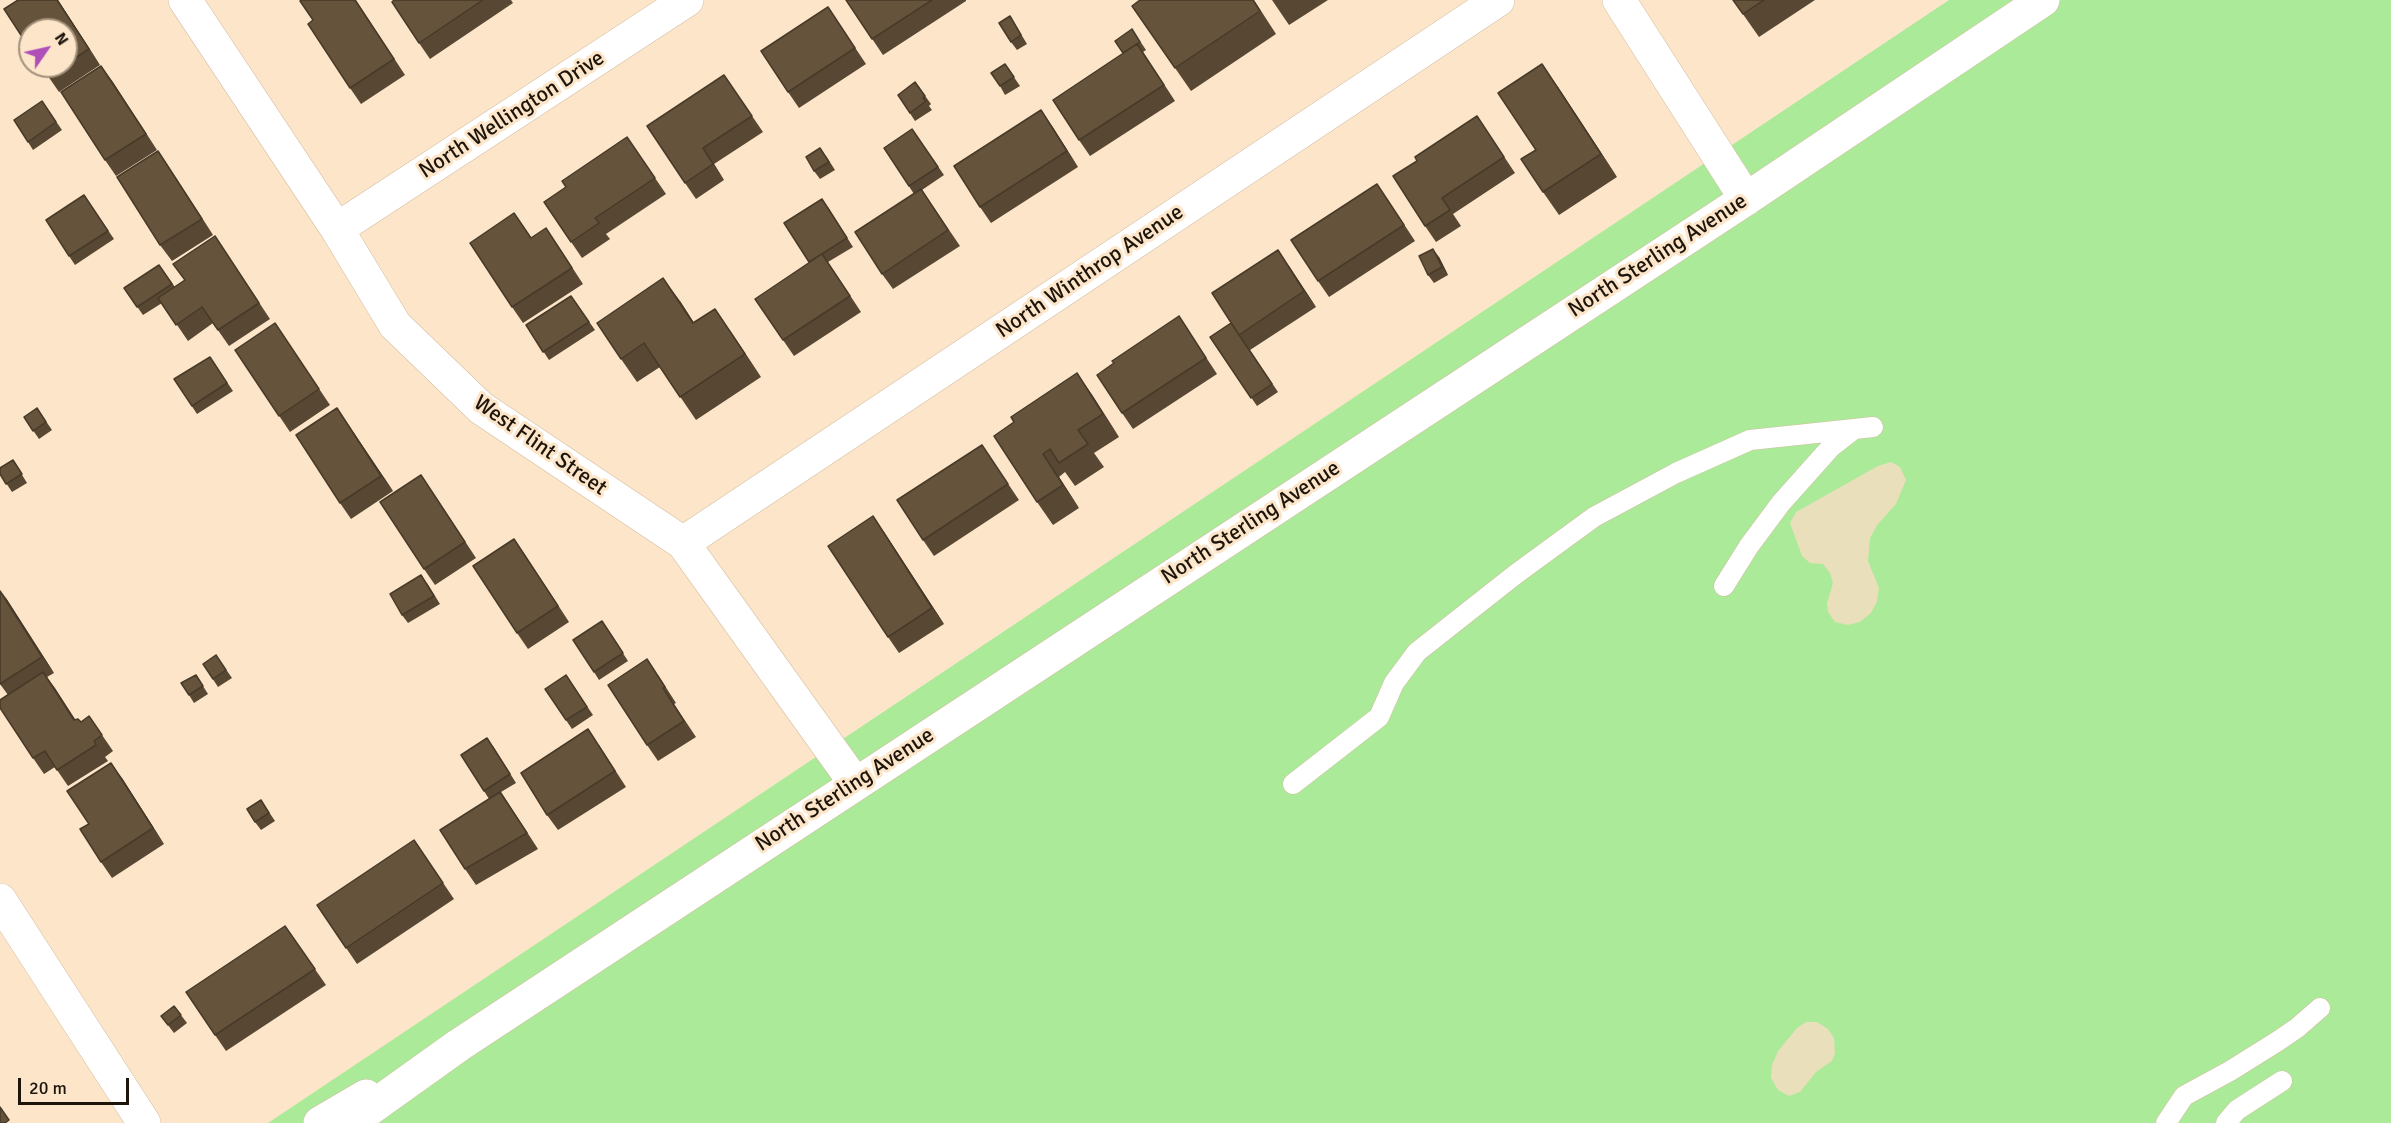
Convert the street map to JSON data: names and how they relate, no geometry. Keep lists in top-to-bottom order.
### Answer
{
  "streets": {
    "street": [
      "North Wellington Drive",
      "North Sterling Avenue",
      "North Winthrop Avenue",
      "West Flint Street"
    ]
  },
  "crossings": [
    ["North Wellington Drive", "West Flint Street"],
    ["North Sterling Avenue", "West Flint Street"],
    ["North Winthrop Avenue", "West Flint Street"]
  ],
  "scale_bar": "20 m",
  "north": "top right"
}
